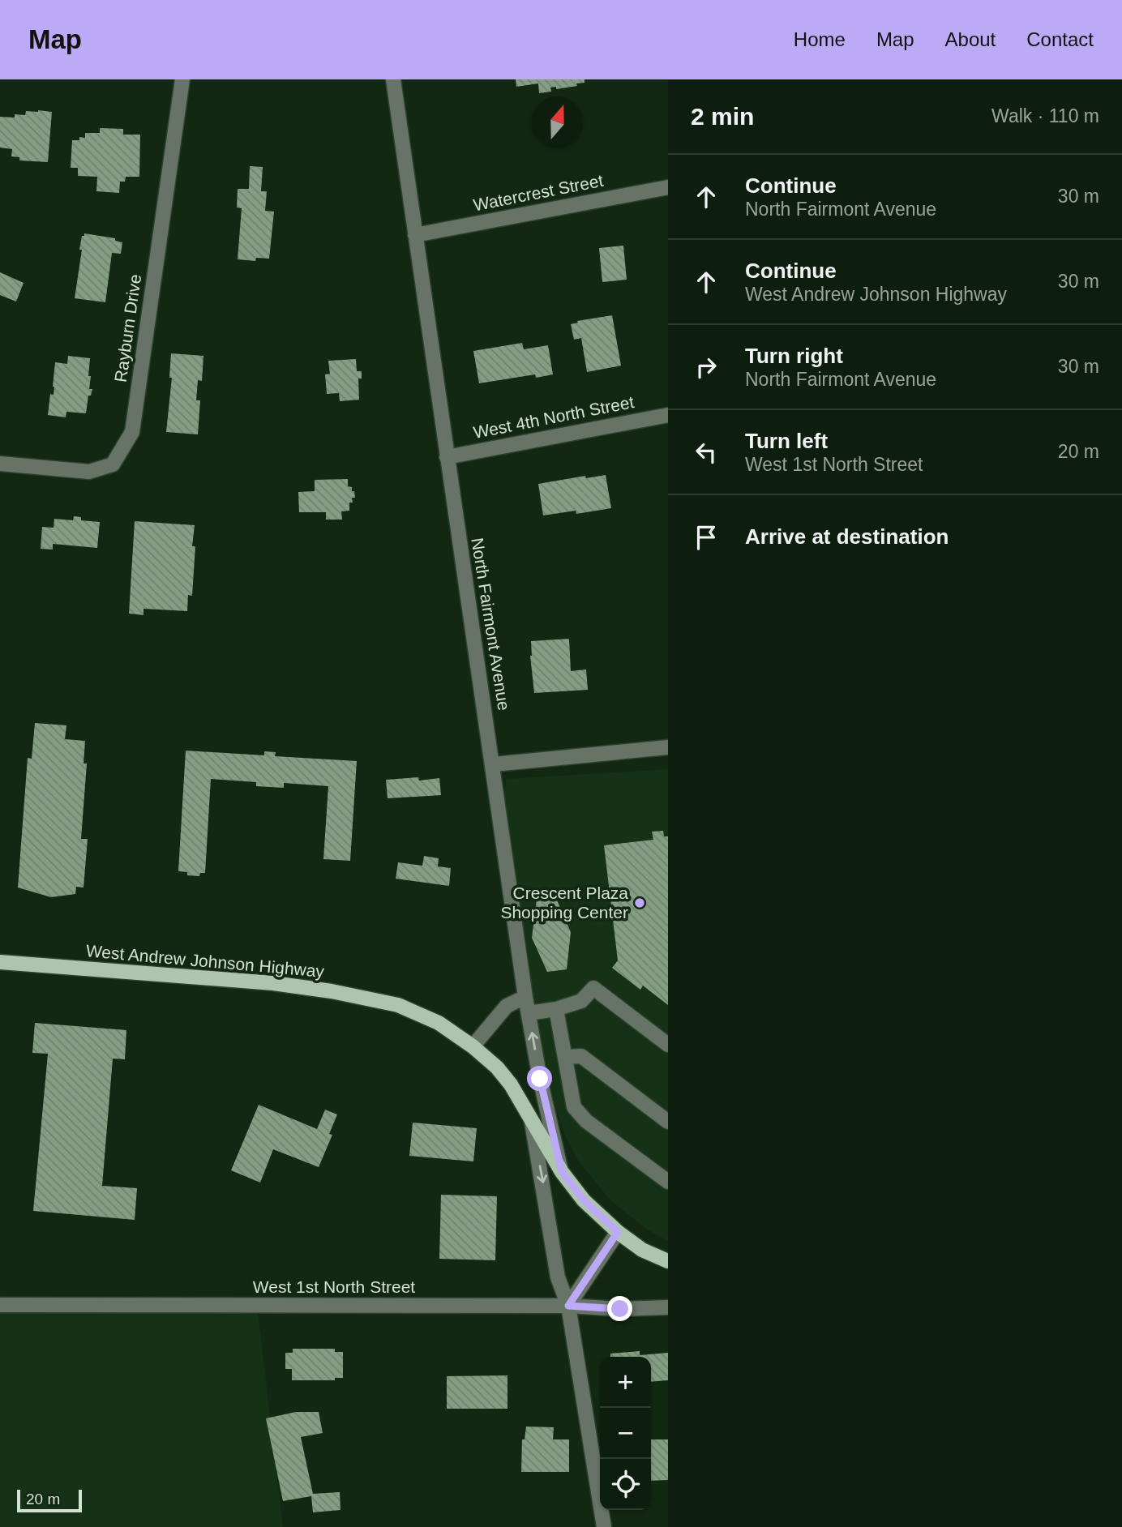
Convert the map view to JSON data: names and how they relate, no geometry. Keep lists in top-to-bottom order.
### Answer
{
  "streets": {
    "main road": ["West Andrew Johnson Highway"],
    "street": [
      "Watercrest Street",
      "Rayburn Drive",
      "West 4th North Street",
      "North Fairmont Avenue",
      "West 1st North Street"
    ]
  },
  "crossings": [
    ["Watercrest Street", "North Fairmont Avenue"],
    ["West 4th North Street", "North Fairmont Avenue"],
    ["North Fairmont Avenue", "West Andrew Johnson Highway"]
  ],
  "places": ["Crescent Plaza Shopping Center"],
  "scale_bar": "20 m",
  "north": "top",
  "page": {
    "header": "Map",
    "nav": [
      "Home",
      "Map",
      "About",
      "Contact"
    ],
    "heading": ["2 min", "Walk · 110 m"],
    "list": [
      ["Continue", "North Fairmont Avenue", "30 m"],
      ["Continue", "West Andrew Johnson Highway", "30 m"],
      ["Turn right", "North Fairmont Avenue", "30 m"],
      ["Turn left", "West 1st North Street", "20 m"],
      "Arrive at destination"
    ],
    "map_buttons": ["+", "−"],
    "scale": "20 m"
  }
}
